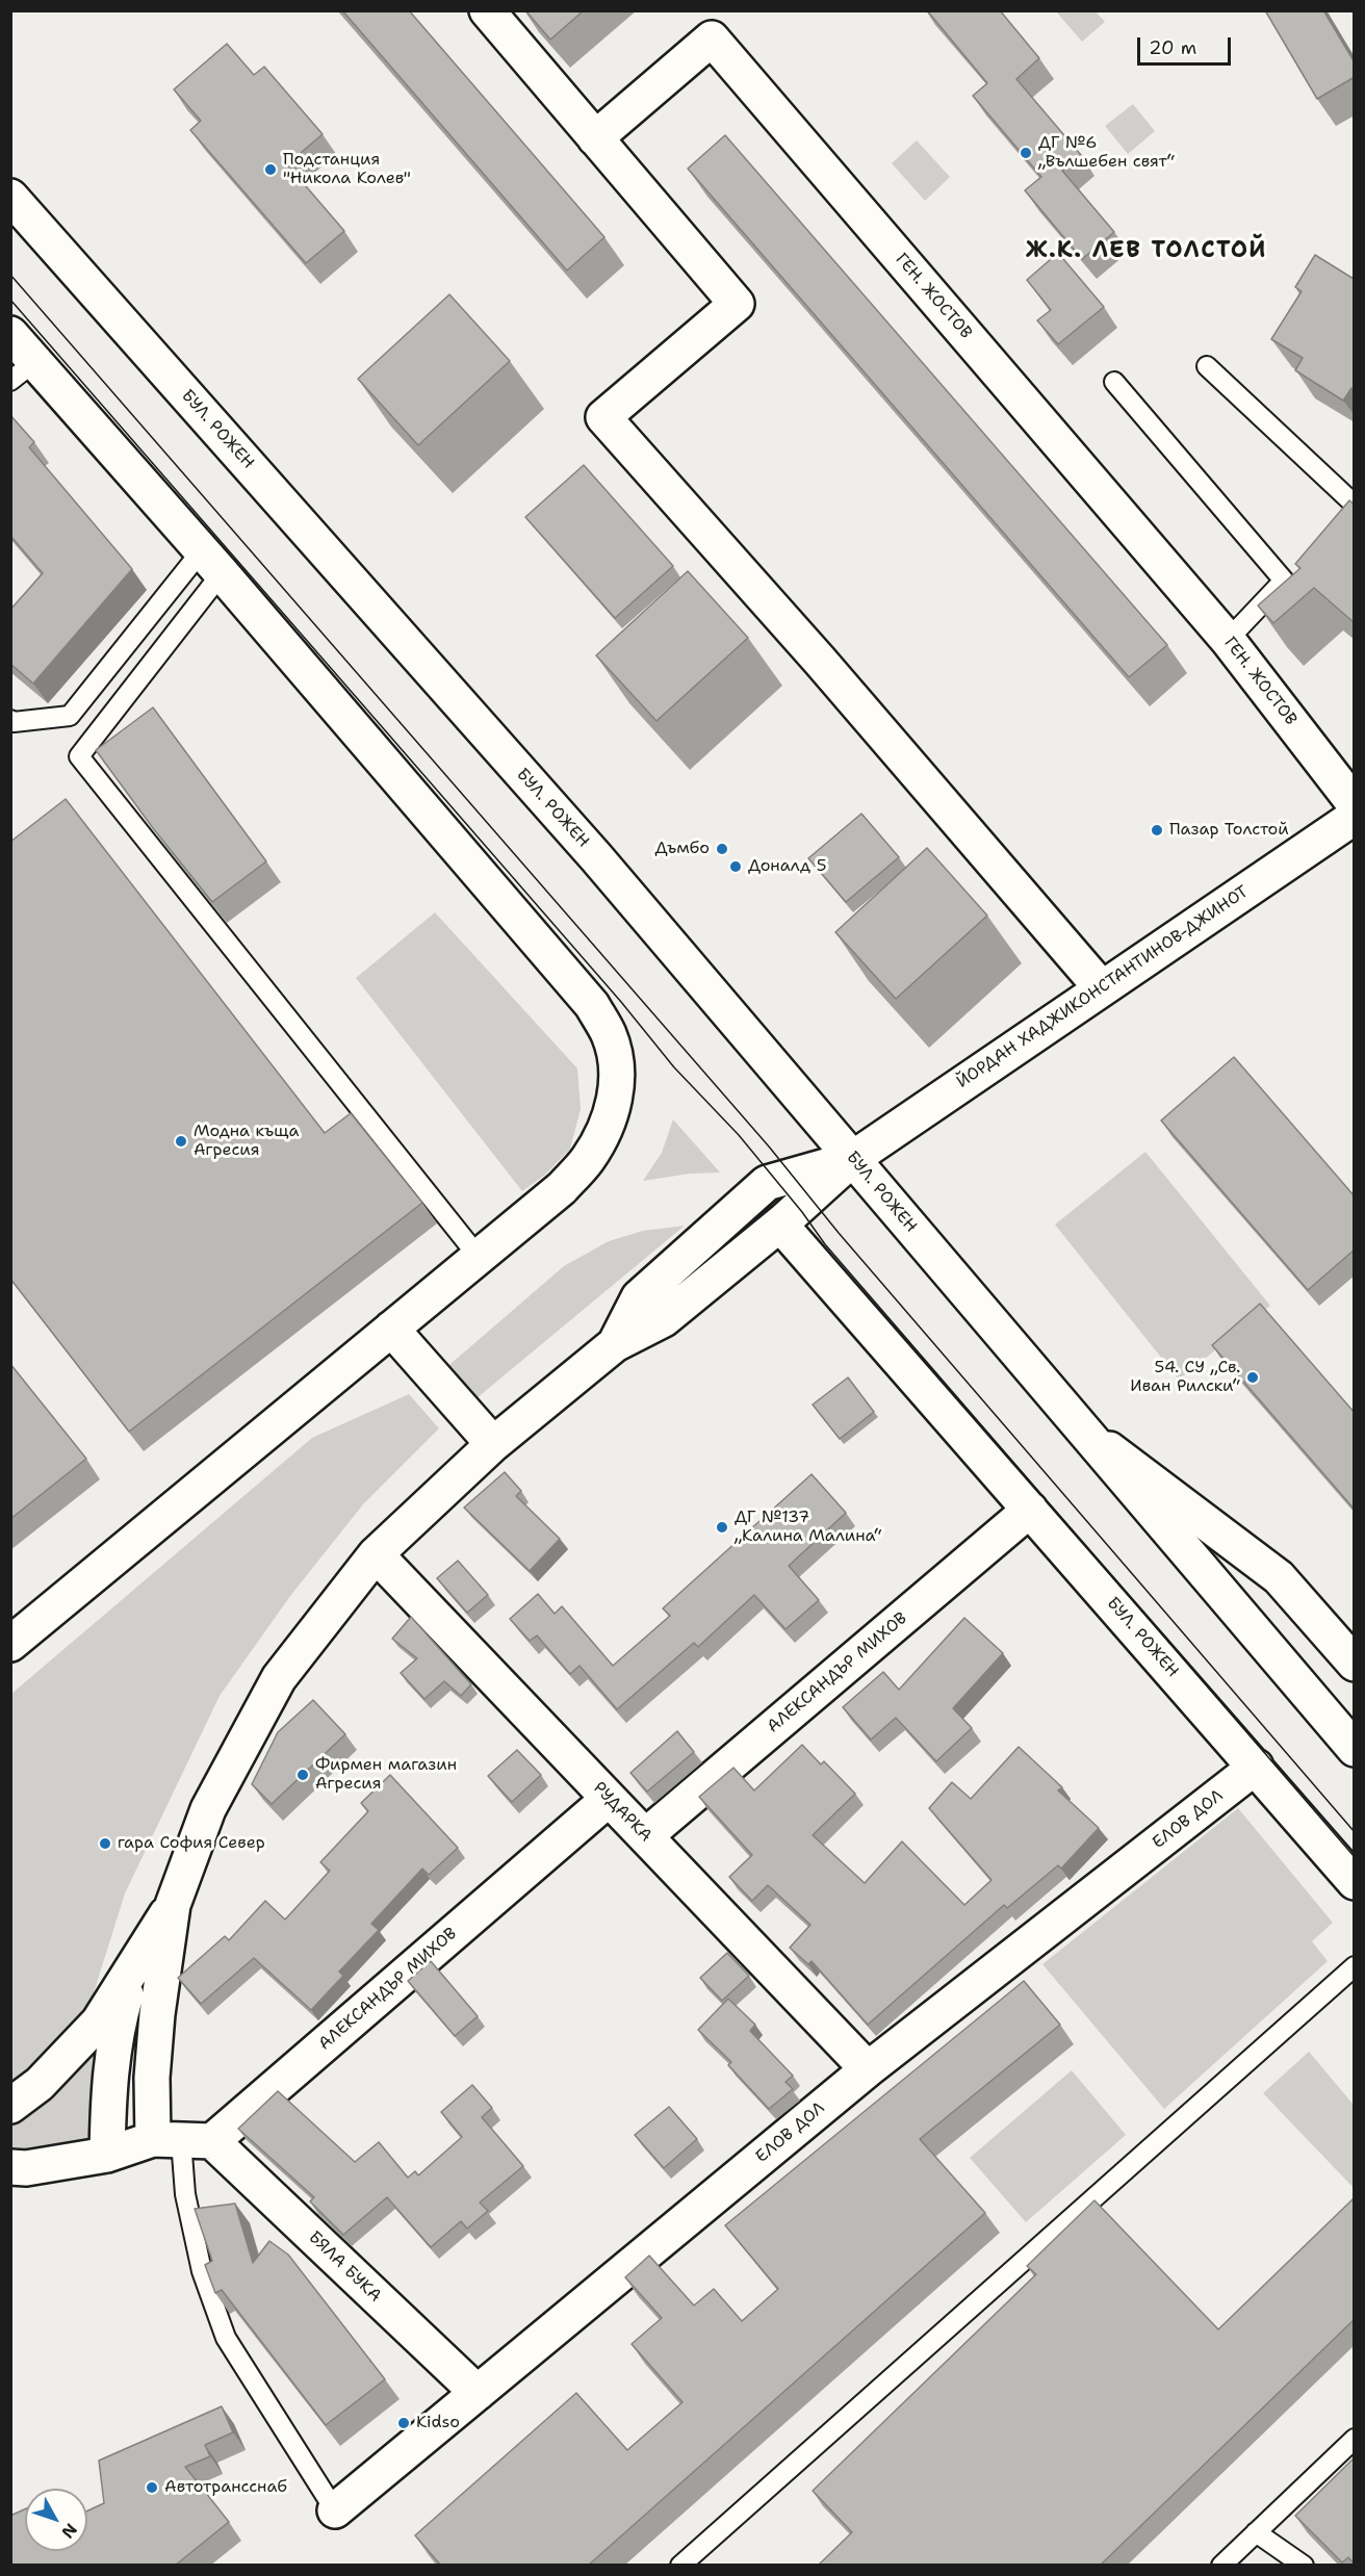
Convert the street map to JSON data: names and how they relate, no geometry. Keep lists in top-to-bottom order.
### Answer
{
  "streets": {
    "street": [
      "ГЕН. ЖОСТОВ",
      "БУЛ. РОЖЕН",
      "ЙОРДАН ХАДЖИКОНСТАНТИНОВ-ДЖИНОТ",
      "АЛЕКСАНДЪР МИХОВ",
      "РУДАРКА",
      "ЕЛОВ ДОЛ",
      "БЯЛА БУКА"
    ]
  },
  "crossings": [
    ["БУЛ. РОЖЕН", "ЙОРДАН ХАДЖИКОНСТАНТИНОВ-ДЖИНОТ"],
    ["БУЛ. РОЖЕН", "АЛЕКСАНДЪР МИХОВ"],
    ["БУЛ. РОЖЕН", "ЕЛОВ ДОЛ"],
    ["АЛЕКСАНДЪР МИХОВ", "РУДАРКА"],
    ["АЛЕКСАНДЪР МИХОВ", "БЯЛА БУКА"],
    ["РУДАРКА", "ЕЛОВ ДОЛ"],
    ["ЕЛОВ ДОЛ", "БЯЛА БУКА"]
  ],
  "districts": ["Ж.К. ЛЕВ ТОЛСТОЙ"],
  "places": [
    "ДГ №6 „Вълшебен свят“",
    "Подстанция \"Никола Колев\"",
    "Пазар Толстой",
    "Дъмбо",
    "Доналд 5",
    "Модна къща Агресия",
    "54. СУ „Св. Иван Рилски“",
    "ДГ №137 „Калина Малина“",
    "Фирмен магазин Агресия",
    "гара София Север",
    "Kidso",
    "Автотрансснаб"
  ],
  "scale_bar": "20 m",
  "north": "bottom right"
}
